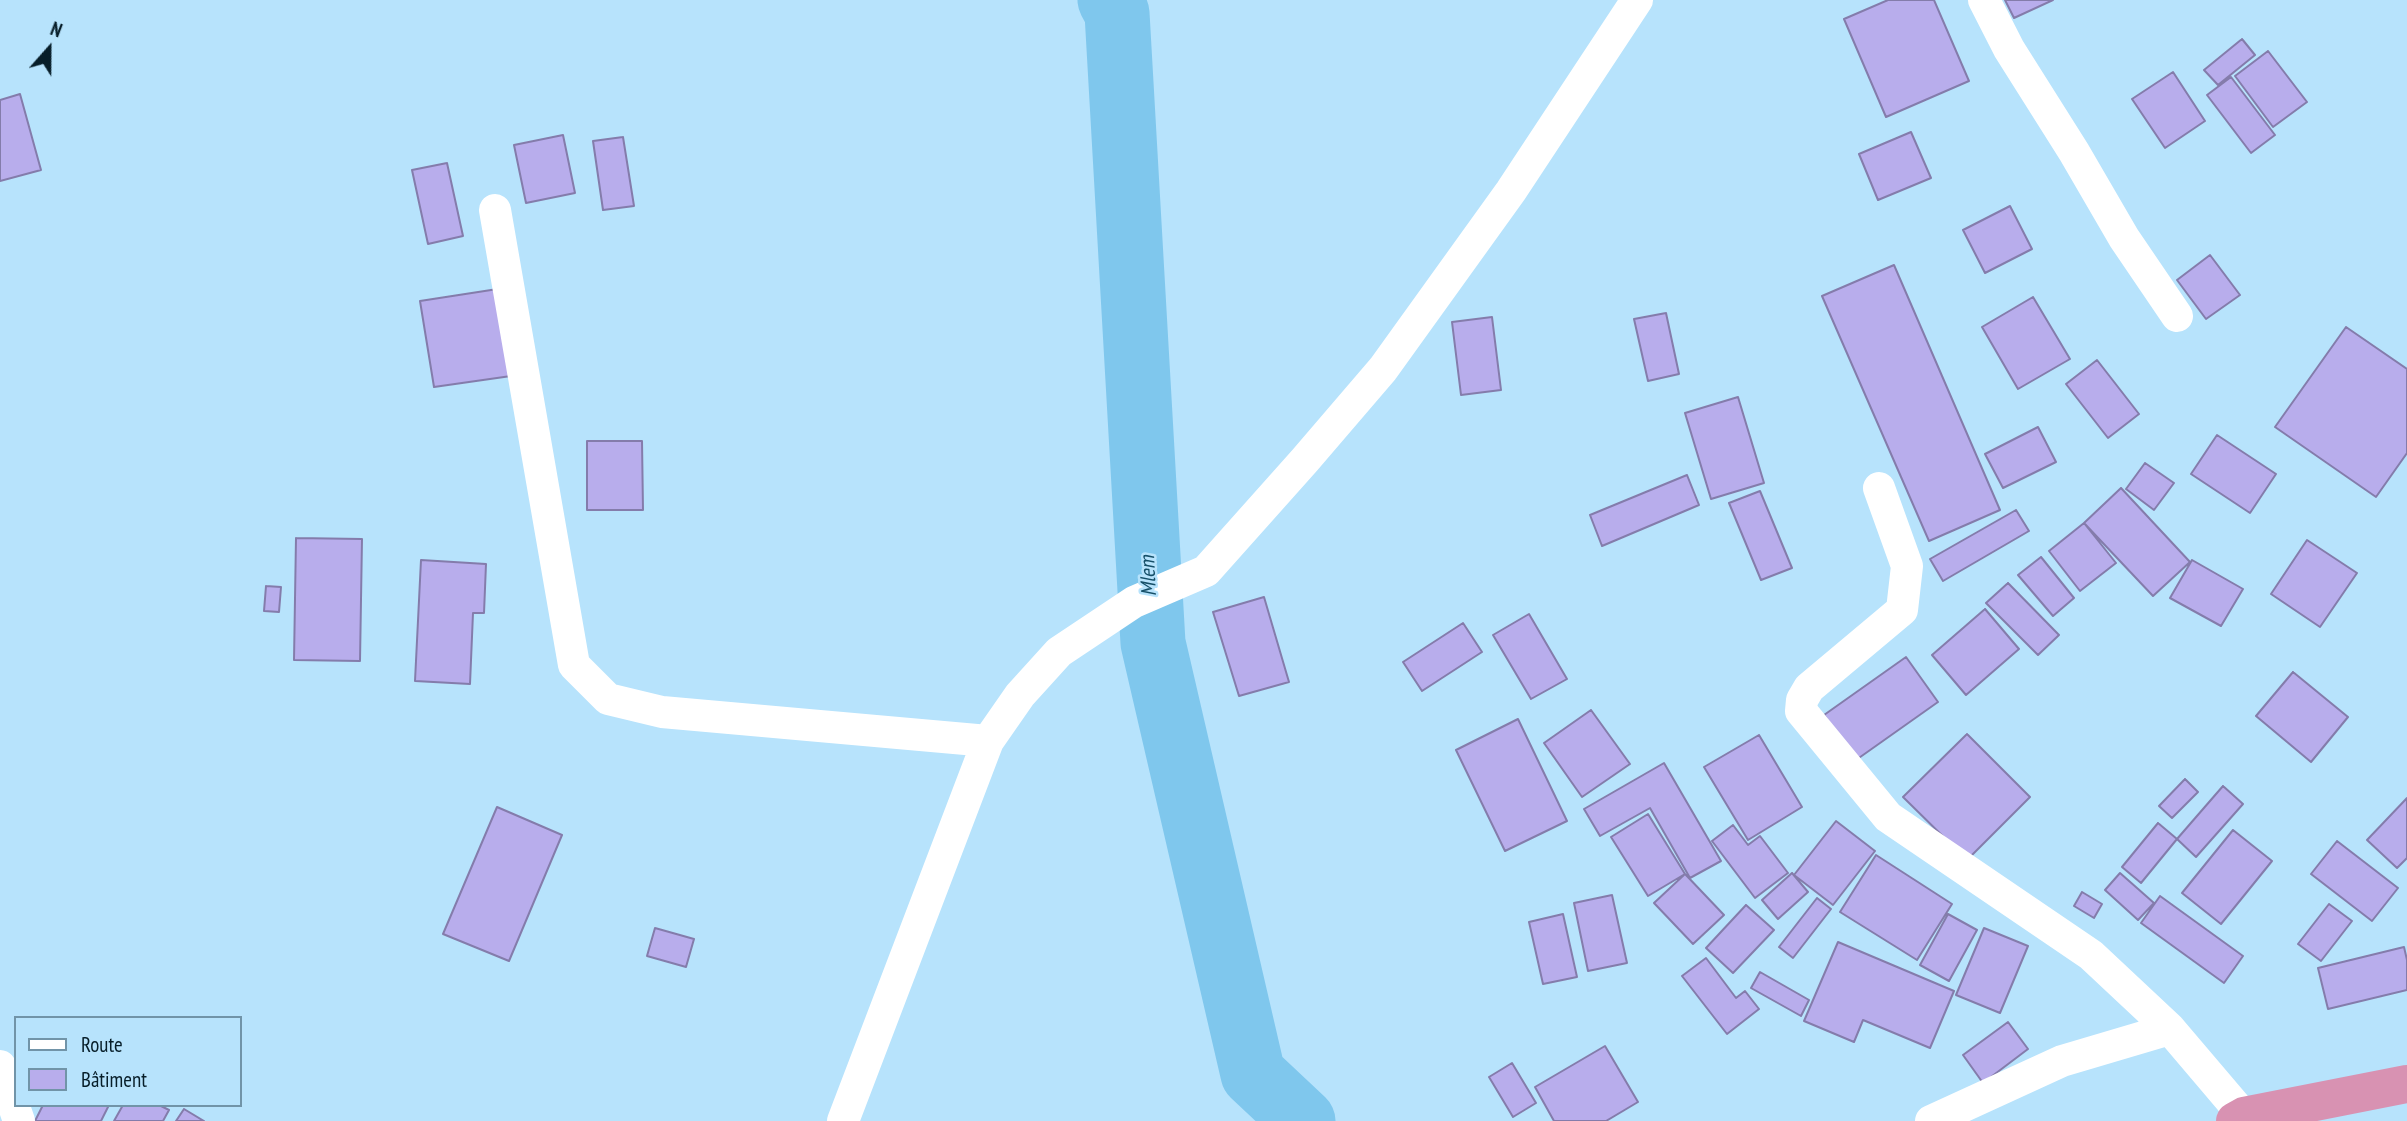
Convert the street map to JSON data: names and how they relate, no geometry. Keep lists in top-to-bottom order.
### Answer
{
  "water": ["Mlem"],
  "legend": ["Route", "Bâtiment"],
  "north": "top"
}
